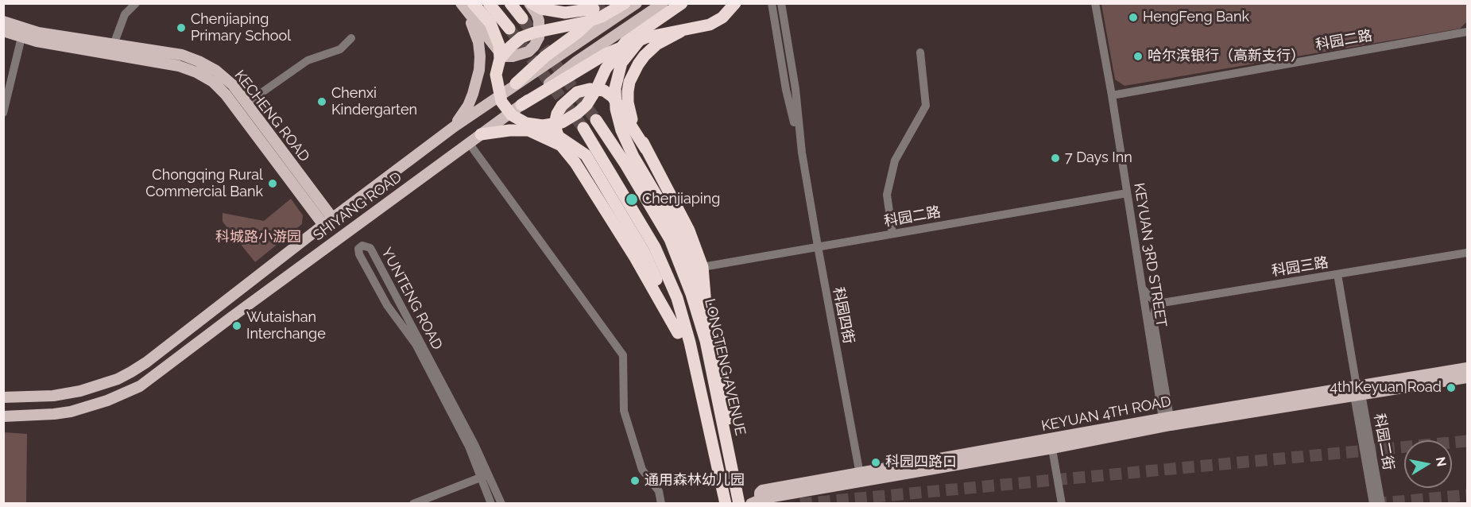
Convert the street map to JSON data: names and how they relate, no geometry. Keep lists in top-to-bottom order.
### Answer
{
  "streets": {
    "highway": ["LONGTENG AVENUE"],
    "main road": ["KECHENG ROAD", "SHIYANG ROAD", "KEYUAN 4TH ROAD"],
    "street": [
      "科园二路",
      "KEYUAN 3RD STREET",
      "科园三路",
      "YUNTENG ROAD",
      "科园四街",
      "科园二街"
    ]
  },
  "crossings": [
    ["科园二路", "KEYUAN 3RD STREET"],
    ["科园二路", "科园四街"],
    ["KECHENG ROAD", "SHIYANG ROAD"],
    ["KEYUAN 3RD STREET", "科园三路"],
    ["KEYUAN 3RD STREET", "KEYUAN 4TH ROAD"],
    ["科园三路", "科园二街"],
    ["科园四街", "KEYUAN 4TH ROAD"],
    ["KEYUAN 4TH ROAD", "科园二街"]
  ],
  "parks": ["科城路小游园"],
  "places": [
    "HengFeng Bank",
    "Chenjiaping Primary School",
    "哈尔滨银行（高新支行）",
    "Chenxi Kindergarten",
    "7 Days Inn",
    "Chongqing Rural Commercial Bank",
    "Chenjiaping",
    "Wutaishan Interchange",
    "4th Keyuan Road",
    "科园四路口",
    "通用森林幼儿园"
  ],
  "north": "right"
}
